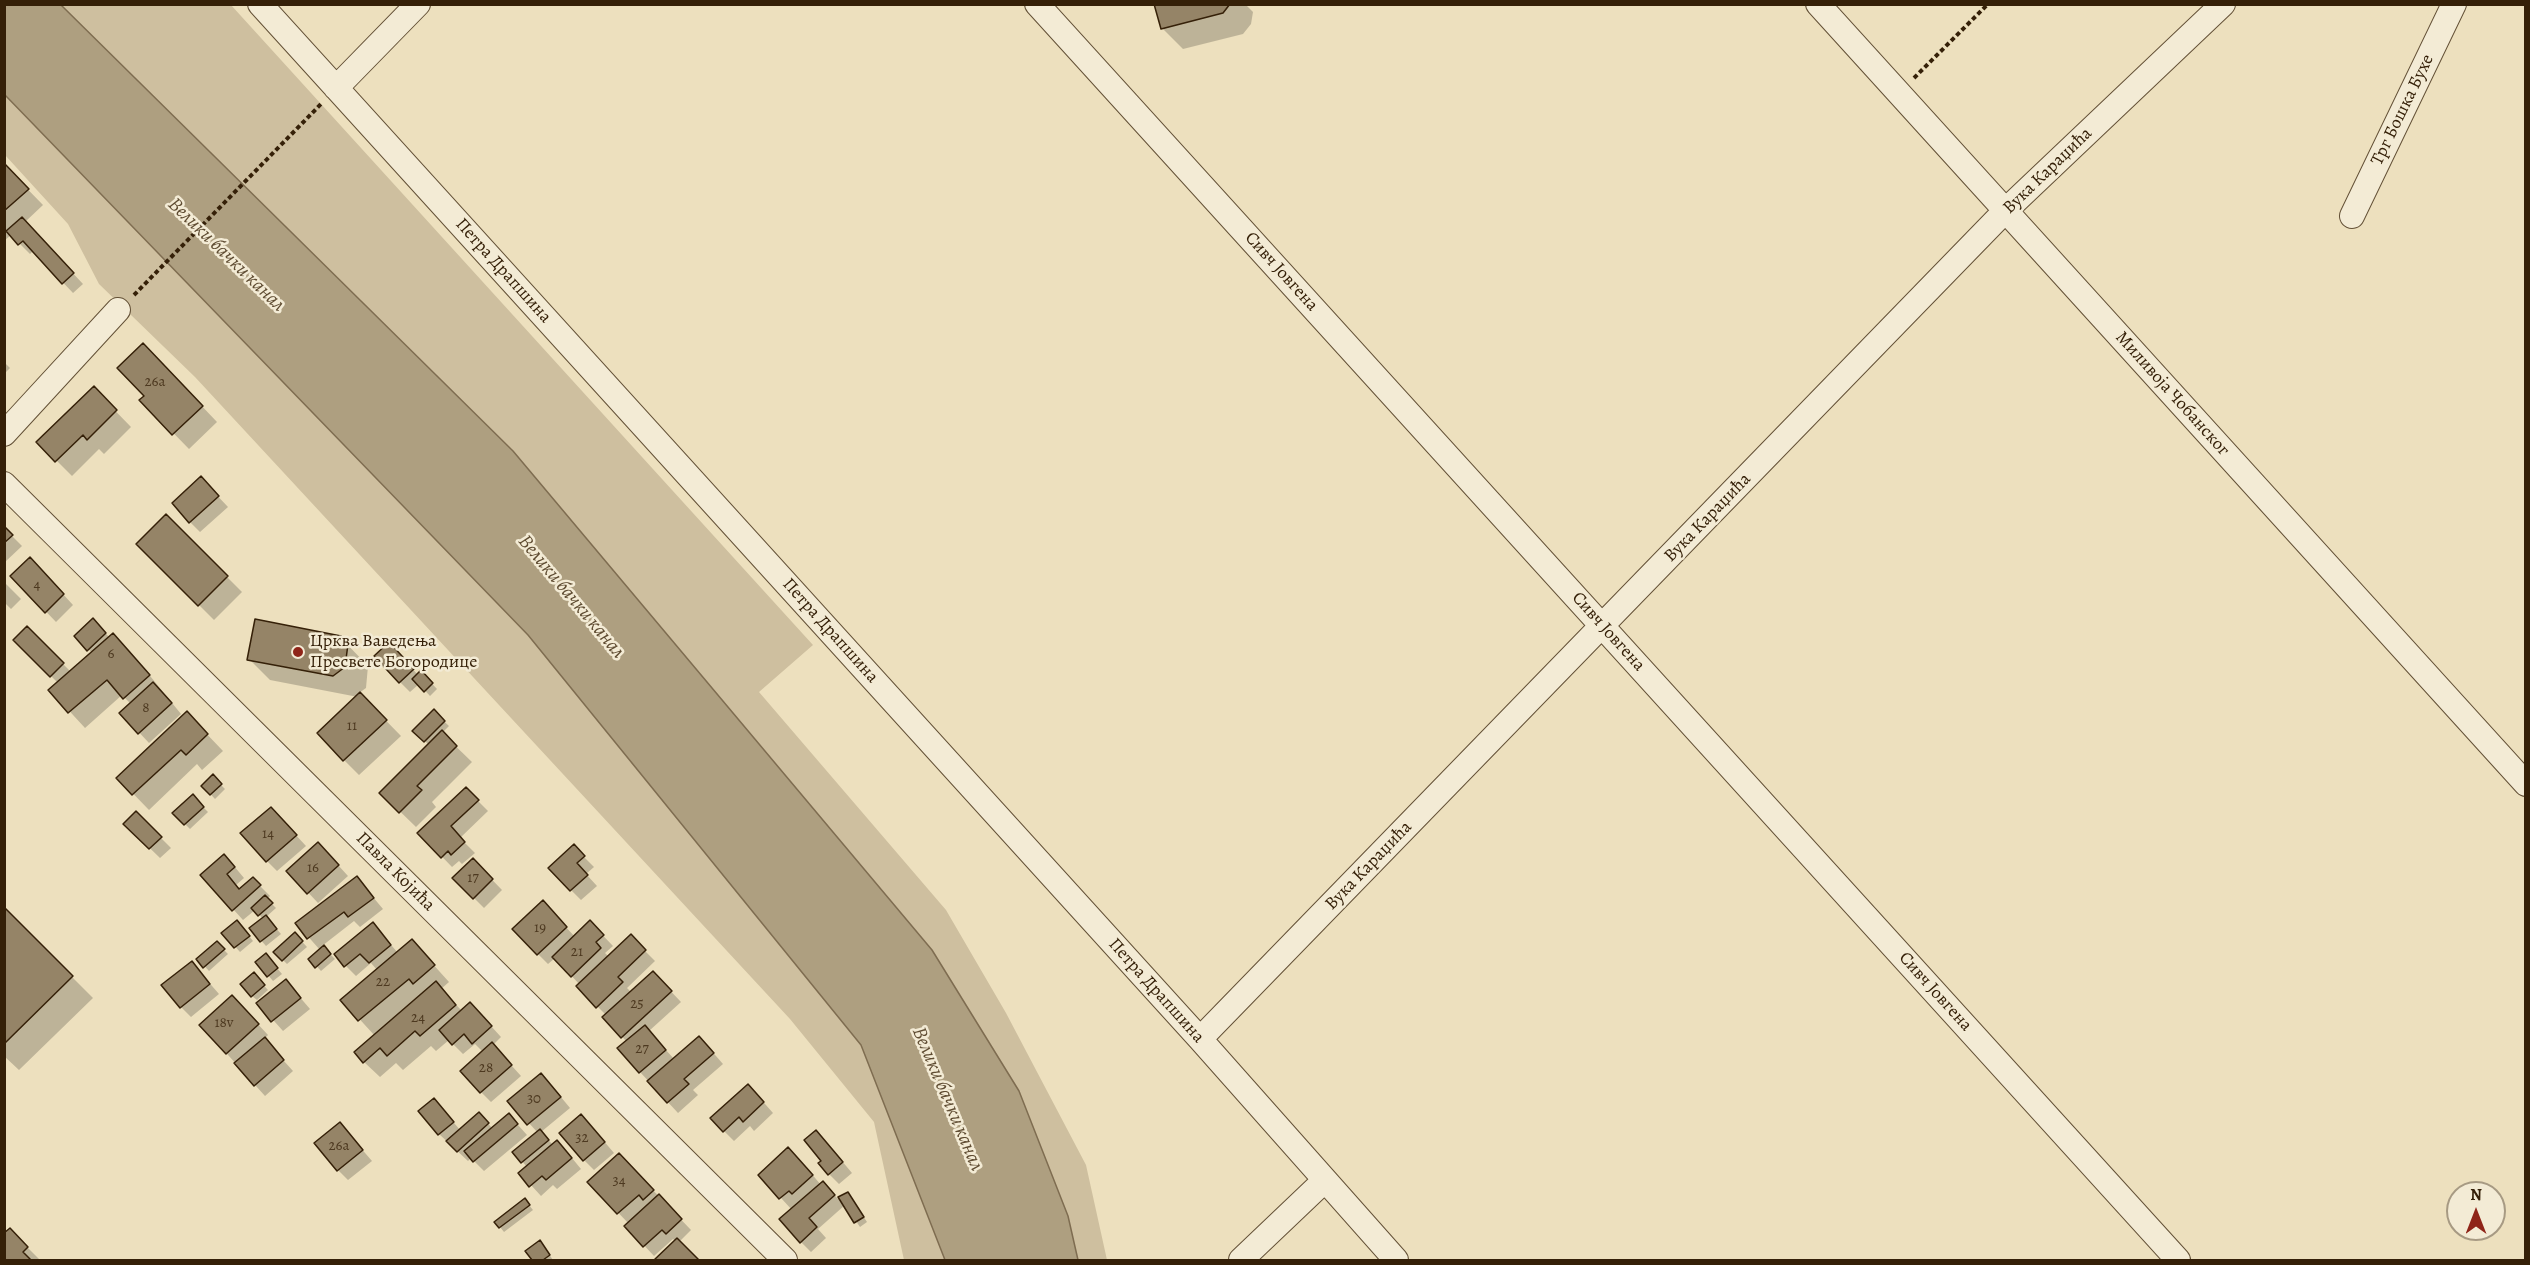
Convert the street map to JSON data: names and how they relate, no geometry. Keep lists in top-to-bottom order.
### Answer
{
  "streets": {
    "street": [
      "Трг Бошка Бухе",
      "Вука Караџића",
      "Петра Драпшина",
      "Сивч Јовгена",
      "Миливоја Чобанског",
      "Павла Којића"
    ]
  },
  "crossings": [
    ["Вука Караџића", "Петра Драпшина"],
    ["Вука Караџића", "Сивч Јовгена"],
    ["Вука Караџића", "Миливоја Чобанског"]
  ],
  "water": ["Велики бачки канал"],
  "places": ["Црква Ваведења Пресвете Богородице"],
  "house_numbers": [
    "26a",
    "4",
    "6",
    "8",
    "11",
    "14",
    "16",
    "17",
    "19",
    "21",
    "22",
    "25",
    "24",
    "18v",
    "27",
    "28",
    "30",
    "32",
    "26a",
    "34"
  ],
  "north": "top"
}
